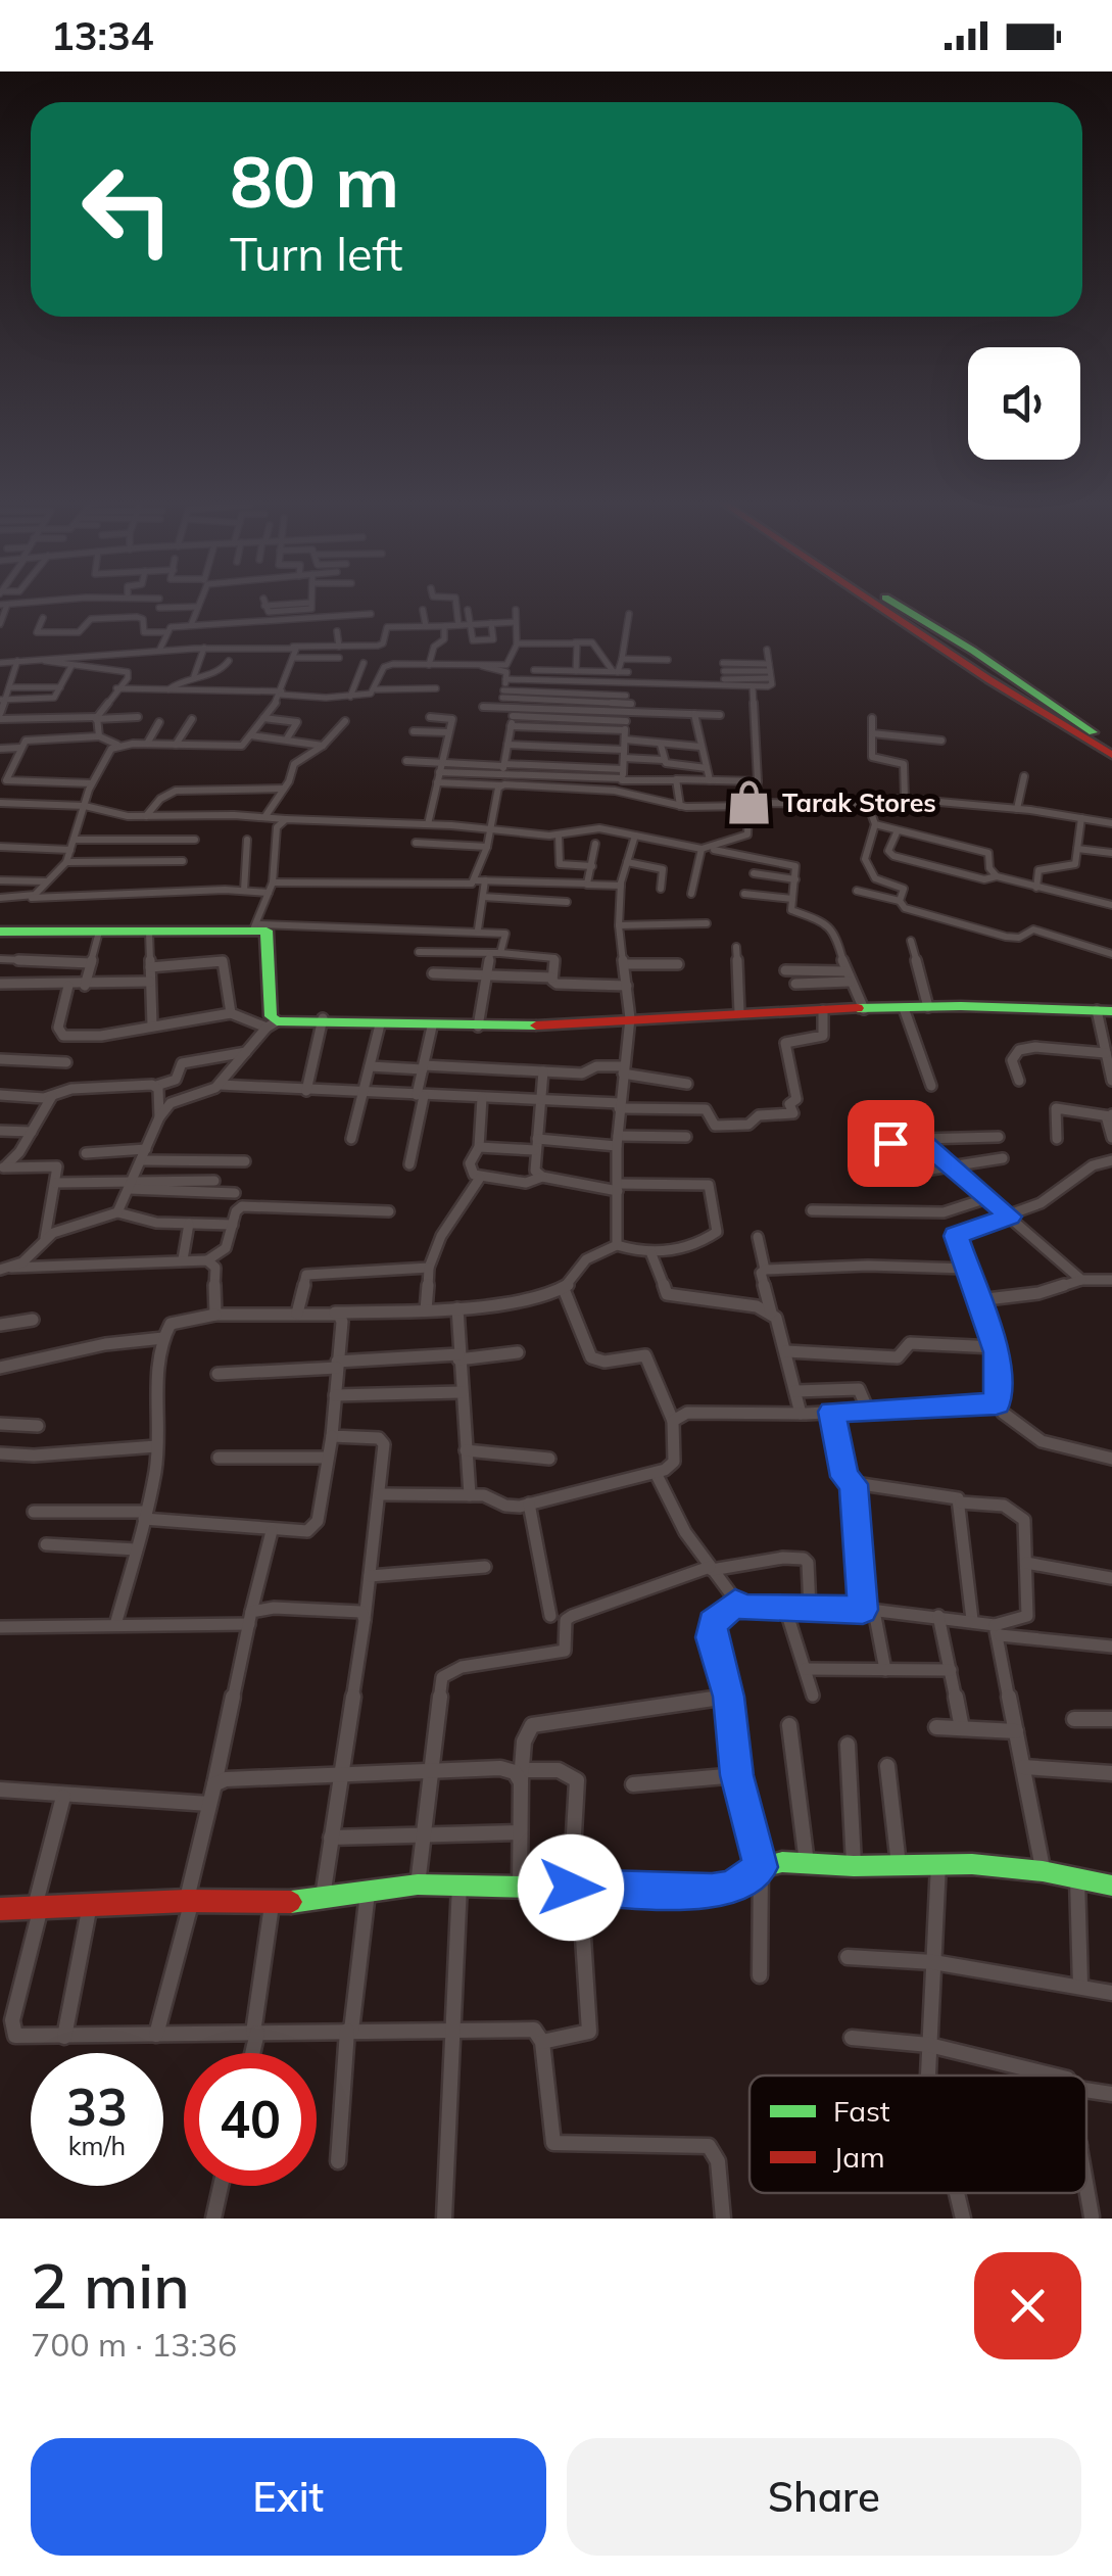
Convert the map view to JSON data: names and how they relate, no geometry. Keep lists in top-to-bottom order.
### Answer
{
  "places": {
    "shop": ["Tarak Stores"]
  },
  "legend": ["Fast", "Jam"],
  "page": {
    "status": "13:34",
    "turn": ["80 m", "Turn left"],
    "speed": "33 km/h",
    "limit": "40",
    "heading": ["2 min", "700 m · 13:36"],
    "buttons": ["Exit", "Share"]
  }
}
